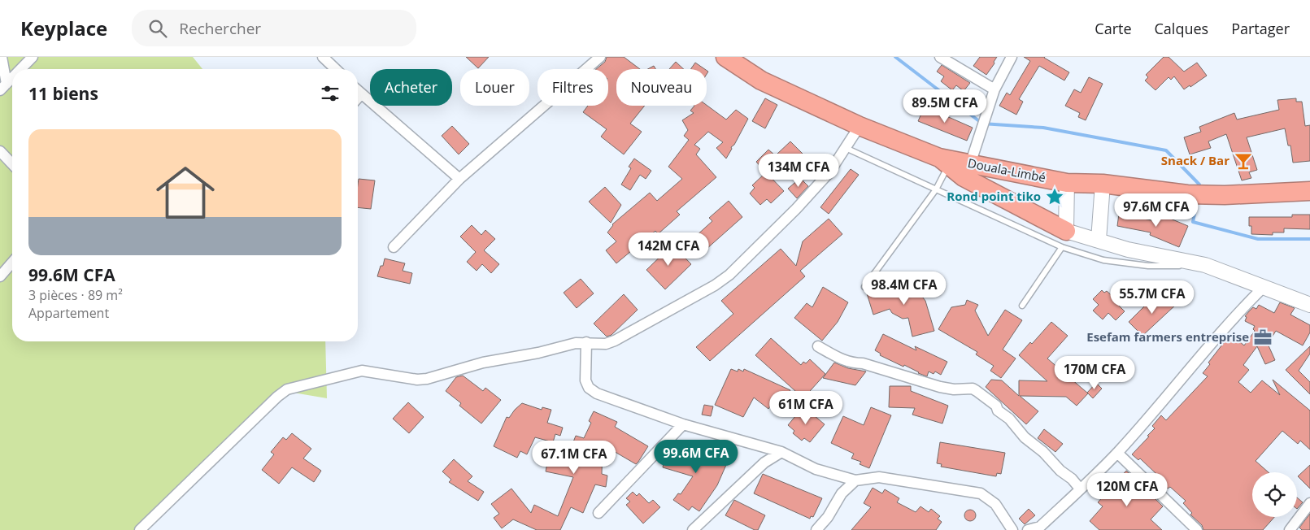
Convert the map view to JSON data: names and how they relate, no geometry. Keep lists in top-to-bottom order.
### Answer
{
  "streets": {
    "highway": ["Douala-Limbé"]
  },
  "places": {
    "bar": ["Snack / Bar"],
    "place": ["Rond point tiko"],
    "office": ["Esefam farmers entreprise"]
  },
  "page": {
    "header": "Keyplace",
    "search": "Rechercher",
    "nav": ["Carte", "Calques", "Partager"],
    "chip": [
      "Acheter",
      "Louer",
      "Filtres",
      "Nouveau"
    ],
    "heading": "11 biens",
    "price": [
      "89.5M CFA",
      "134M CFA",
      "97.6M CFA",
      "142M CFA",
      "98.4M CFA",
      "55.7M CFA",
      "170M CFA",
      "61M CFA",
      "99.6M CFA",
      "67.1M CFA",
      "120M CFA"
    ],
    "list": [
      {
        "name": "99.6M CFA",
        "note": "3 pièces · 89 m² · Appartement"
      }
    ]
  }
}
